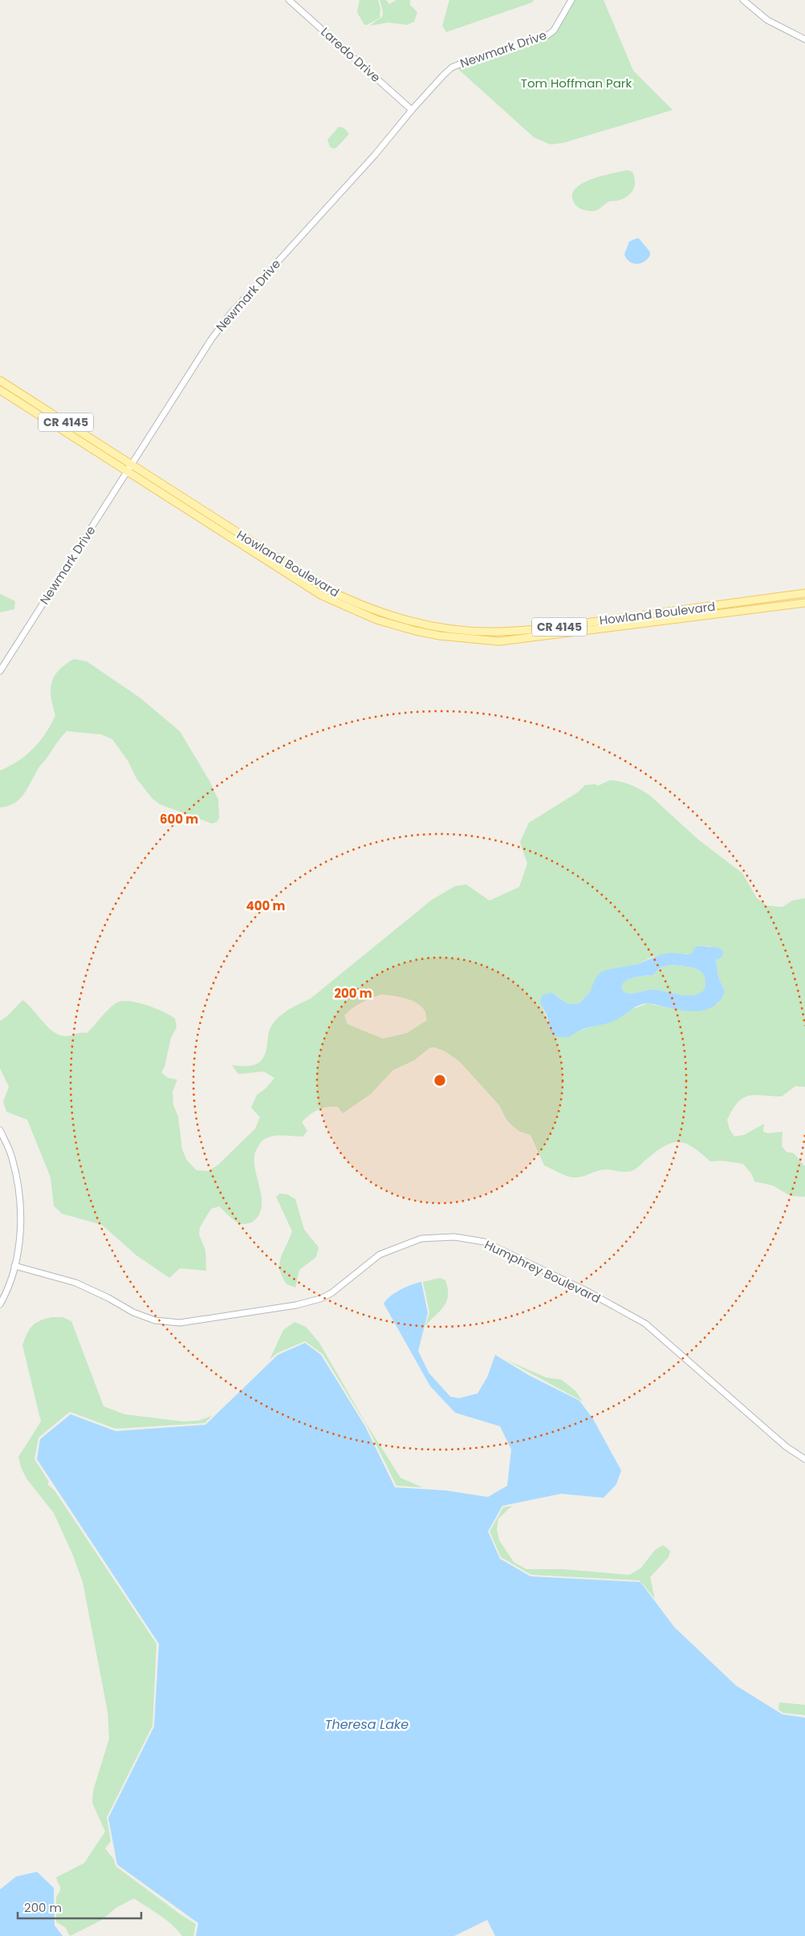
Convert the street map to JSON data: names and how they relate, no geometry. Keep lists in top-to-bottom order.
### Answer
{
  "streets": {
    "main road": ["CR 4145", "Howland Boulevard"],
    "street": ["Newmark Drive", "Laredo Drive", "Humphrey Boulevard"]
  },
  "crossings": [
    ["Newmark Drive", "Laredo Drive"],
    ["Newmark Drive", "Howland Boulevard"]
  ],
  "water": ["Theresa Lake"],
  "parks": ["Tom Hoffman Park"],
  "scale_bar": "200 m",
  "rings": ["600 m", "400 m", "200 m"]
}
